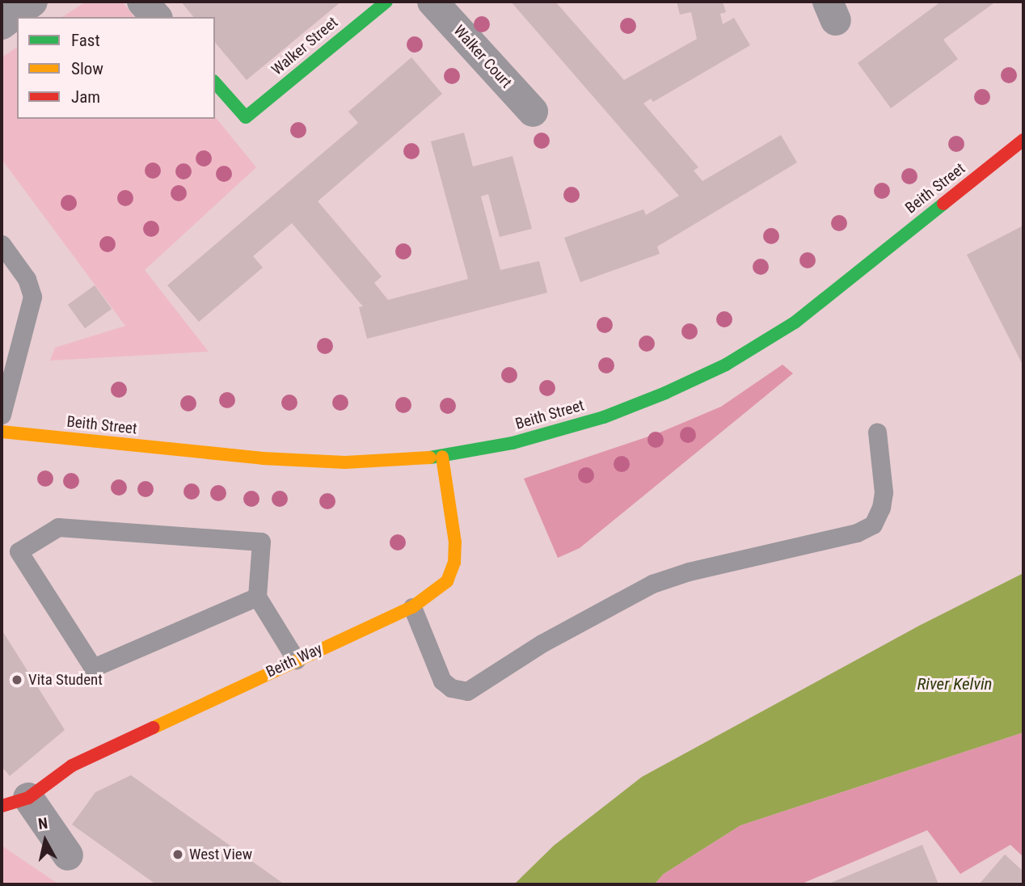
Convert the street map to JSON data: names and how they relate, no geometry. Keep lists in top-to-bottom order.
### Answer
{
  "streets": {
    "main road": ["Walker Street", "Beith Street", "Beith Way"],
    "street": ["Walker Court"]
  },
  "crossings": [
    ["Beith Street", "Beith Way"]
  ],
  "water": ["River Kelvin"],
  "places": ["Vita Student", "West View"],
  "legend": ["Fast", "Slow", "Jam"],
  "north": "top"
}
